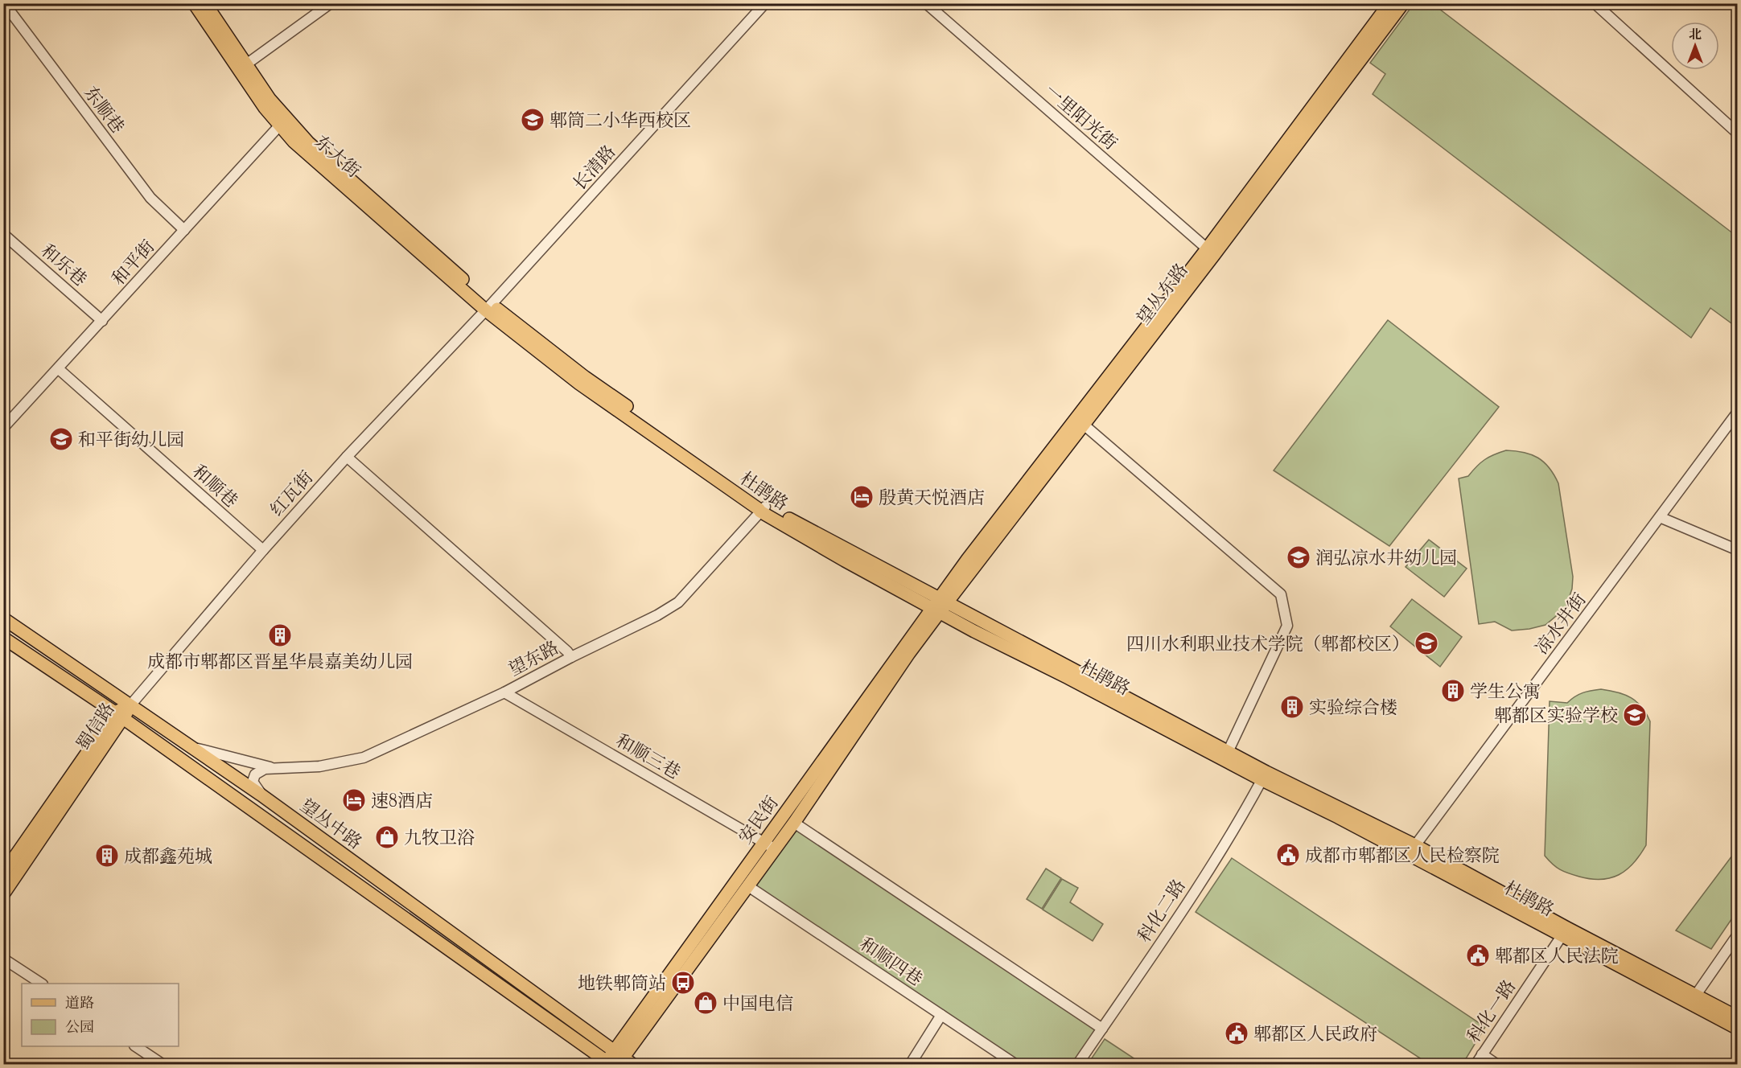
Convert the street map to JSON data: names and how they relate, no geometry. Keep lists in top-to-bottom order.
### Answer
{
  "streets": {
    "main road": [
      "东大街",
      "望丛东路",
      "杜鹃路",
      "蜀信路",
      "安民街",
      "望丛中路"
    ],
    "street": [
      "东顺巷",
      "一里阳光街",
      "长清路",
      "和平街",
      "和乐巷",
      "和顺巷",
      "红瓦街",
      "凉水井街",
      "望东路",
      "和顺三巷",
      "科化二路",
      "和顺四巷",
      "科化一路"
    ]
  },
  "crossings": [
    ["东顺巷", "和平街"],
    ["一里阳光街", "望丛东路"],
    ["东大街", "长清路"],
    ["东大街", "和平街"],
    ["东大街", "杜鹃路"],
    ["东大街", "红瓦街"],
    ["长清路", "杜鹃路"],
    ["长清路", "红瓦街"],
    ["和平街", "和乐巷"],
    ["和平街", "和顺巷"],
    ["望丛东路", "杜鹃路"],
    ["望丛东路", "安民街"],
    ["和顺巷", "红瓦街"],
    ["杜鹃路", "红瓦街"],
    ["杜鹃路", "凉水井街"],
    ["杜鹃路", "望东路"],
    ["杜鹃路", "安民街"],
    ["杜鹃路", "科化二路"],
    ["杜鹃路", "科化一路"],
    ["红瓦街", "蜀信路"],
    ["红瓦街", "望丛中路"],
    ["望东路", "和顺三巷"],
    ["望东路", "望丛中路"],
    ["蜀信路", "望丛中路"],
    ["和顺三巷", "安民街"],
    ["安民街", "望丛中路"],
    ["安民街", "和顺四巷"]
  ],
  "places": {
    "school or university": [
      "郫筒二小华西校区",
      "和平街幼儿园",
      "润弘凉水井幼儿园",
      "四川水利职业技术学院（郫都校区）",
      "郫都区实验学校"
    ],
    "hotel": ["殷黄天悦酒店", "速8酒店"],
    "building": [
      "成都市郫都区晋星华晨嘉美幼儿园",
      "学生公寓",
      "实验综合楼",
      "成都鑫苑城"
    ],
    "shop": ["九牧卫浴", "中国电信"],
    "public building": ["成都市郫都区人民检察院", "郫都区人民法院", "郫都区人民政府"],
    "bus stop": ["地铁郫筒站"]
  },
  "legend": ["道路", "公园"],
  "north": "top"
}
